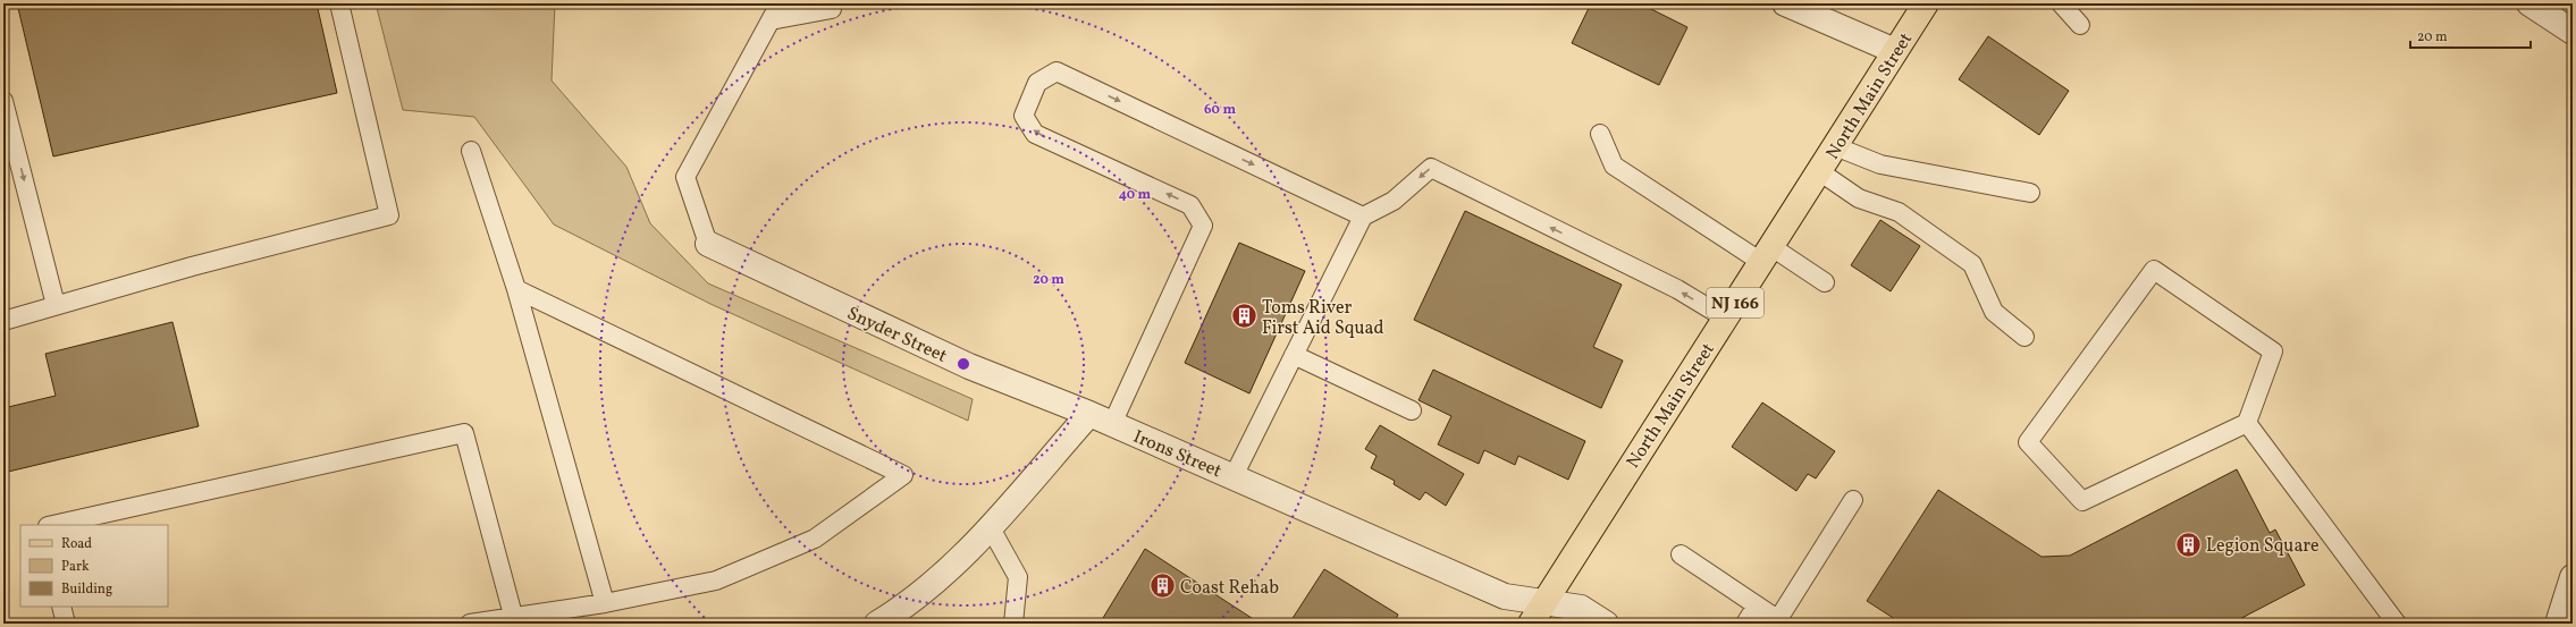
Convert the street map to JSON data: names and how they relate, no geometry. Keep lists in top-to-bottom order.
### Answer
{
  "streets": {
    "main road": ["North Main Street", "NJ 166"],
    "street": ["Snyder Street", "Irons Street"]
  },
  "crossings": [
    ["North Main Street", "Irons Street"],
    ["Snyder Street", "Irons Street"]
  ],
  "places": {
    "building": ["Toms River First Aid Squad", "Legion Square", "Coast Rehab"]
  },
  "legend": ["Road", "Park", "Building"],
  "scale_bar": "20 m",
  "rings": ["60 m", "40 m", "20 m"]
}
